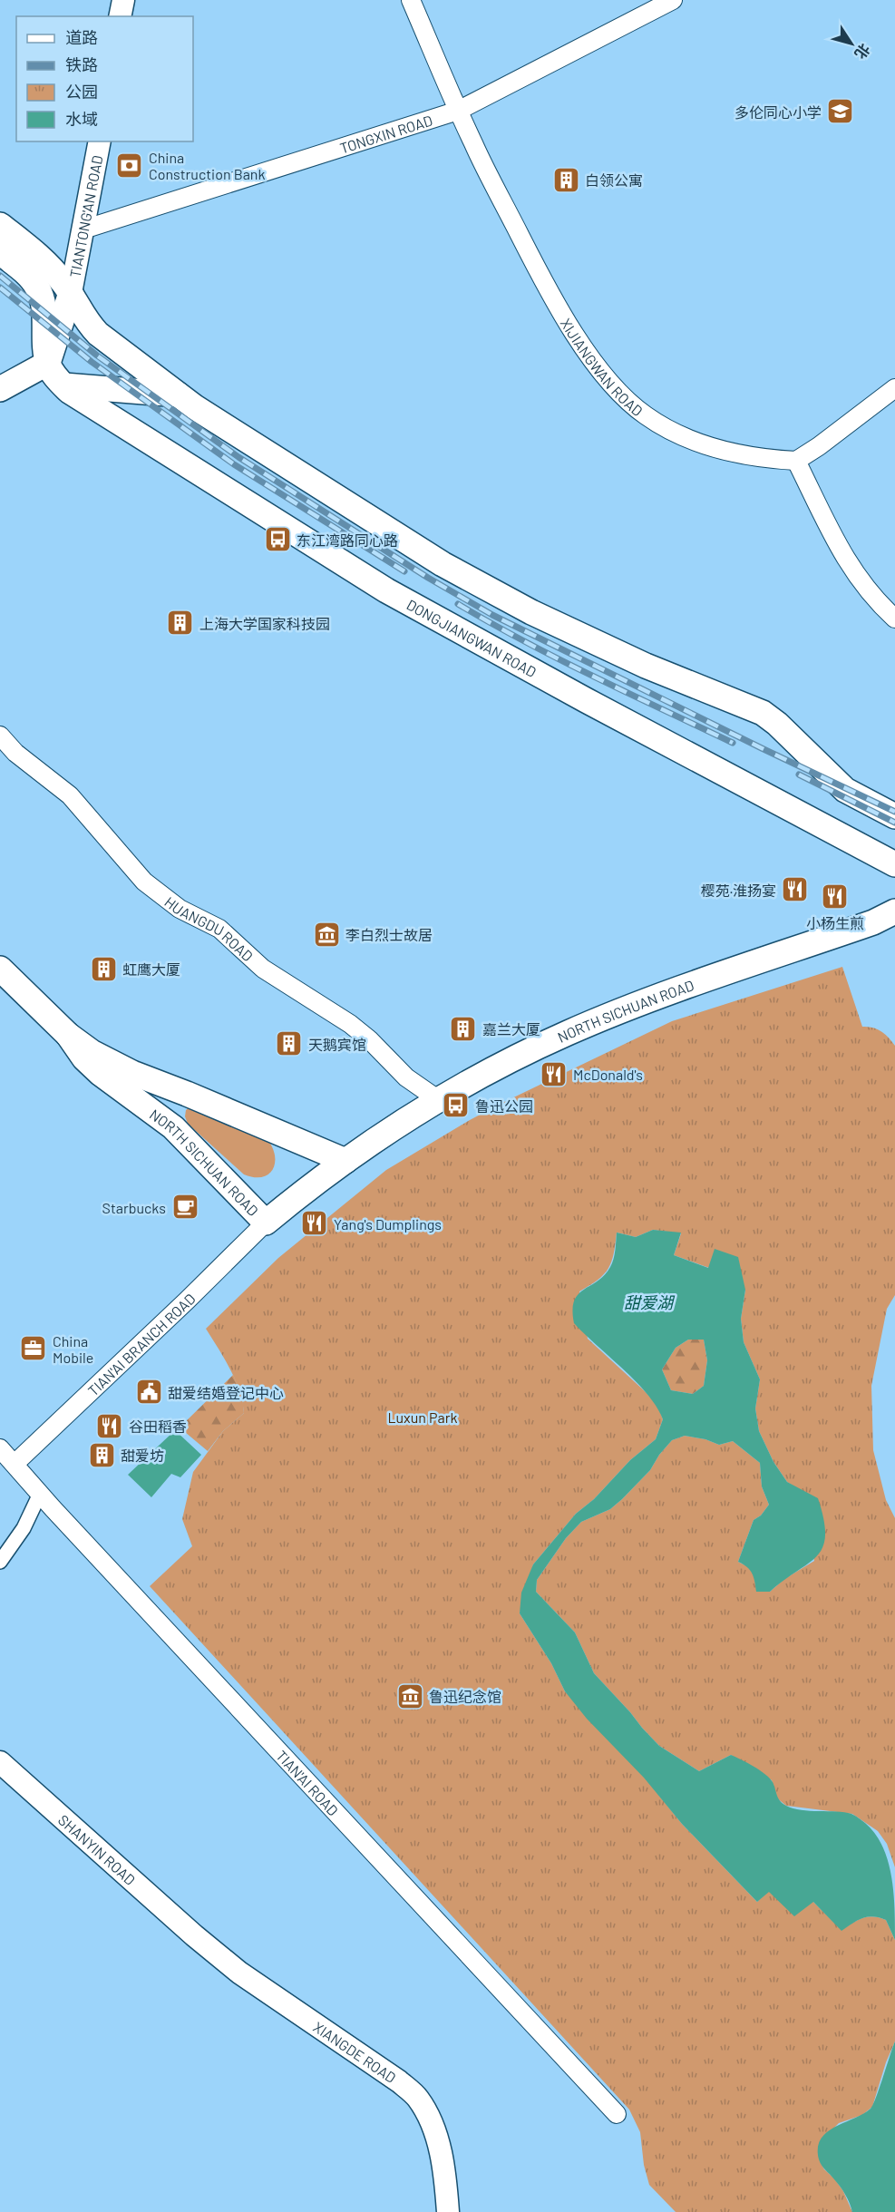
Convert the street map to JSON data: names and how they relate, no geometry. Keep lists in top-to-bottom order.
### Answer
{
  "streets": {
    "main road": ["DONGJIANGWAN ROAD", "NORTH SICHUAN ROAD"],
    "street": [
      "TONGXIN ROAD",
      "TIANTONG'AN ROAD",
      "XIJIANGWAN ROAD",
      "HUANGDU ROAD",
      "TIAN'AI BRANCH ROAD",
      "TIAN'AI ROAD",
      "SHANYIN ROAD",
      "XIANGDE ROAD"
    ]
  },
  "crossings": [
    ["TONGXIN ROAD", "TIANTONG'AN ROAD"],
    ["TONGXIN ROAD", "XIJIANGWAN ROAD"],
    ["HUANGDU ROAD", "NORTH SICHUAN ROAD"],
    ["NORTH SICHUAN ROAD", "TIAN'AI BRANCH ROAD"],
    ["TIAN'AI BRANCH ROAD", "TIAN'AI ROAD"],
    ["SHANYIN ROAD", "XIANGDE ROAD"]
  ],
  "water": ["甜爱湖"],
  "parks": ["Luxun Park"],
  "places": {
    "school or university": ["多伦同心小学"],
    "bank": ["China Construction Bank"],
    "building": [
      "白领公寓",
      "上海大学国家科技园",
      "虹鹰大厦",
      "嘉兰大厦",
      "天鹅宾馆",
      "甜爱坊"
    ],
    "bus stop": ["东江湾路同心路", "鲁迅公园"],
    "restaurant": [
      "樱苑·淮扬宴",
      "小杨生煎",
      "McDonald's",
      "Yang's Dumplings",
      "谷田稻香"
    ],
    "museum": ["李白烈士故居", "鲁迅纪念馆"],
    "cafe": ["Starbucks"],
    "office": ["China Mobile"],
    "public building": ["甜爱结婚登记中心"]
  },
  "legend": [
    "道路",
    "铁路",
    "公园",
    "水域"
  ],
  "north": "bottom right"
}
